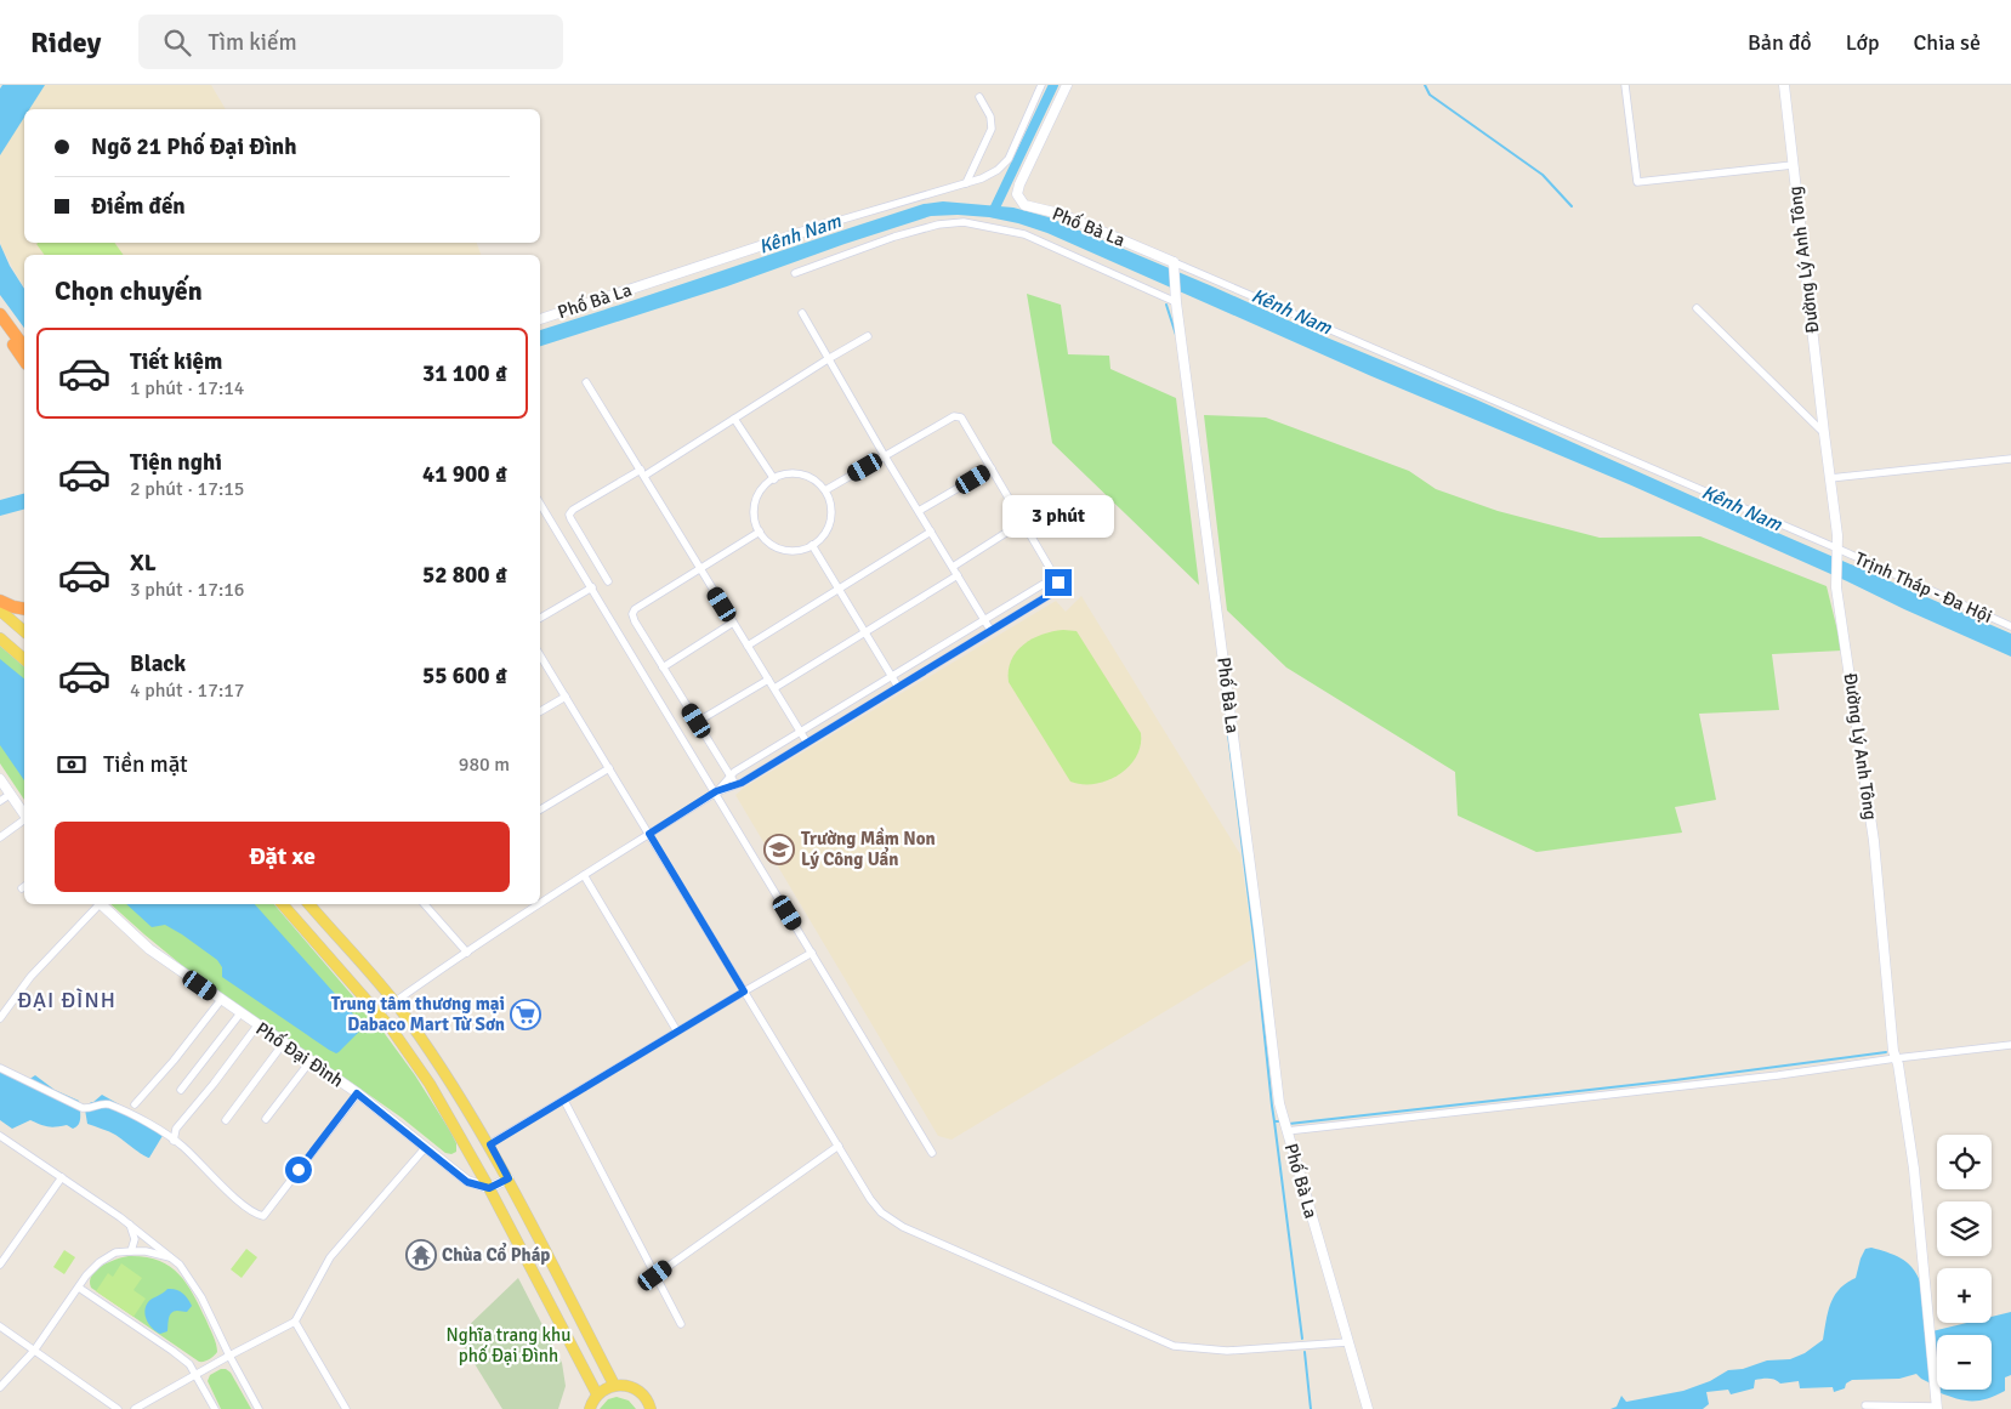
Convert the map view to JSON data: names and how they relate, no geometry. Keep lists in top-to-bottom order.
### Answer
{
  "streets": {
    "street": [
      "Phố Bà La",
      "Đường Lý Anh Tông",
      "Trịnh Tháp - Đa Hội",
      "Phố Đại Đình"
    ]
  },
  "crossings": [
    ["Phố Bà La", "Trịnh Tháp - Đa Hội"],
    ["Đường Lý Anh Tông", "Trịnh Tháp - Đa Hội"]
  ],
  "districts": ["ĐẠI ĐÌNH"],
  "water": ["Kênh Nam"],
  "parks": ["Nghĩa trang khu phố Đại Đình"],
  "places": {
    "school or university": ["Trường Mầm Non Lý Công Uẩn"],
    "supermarket": ["Trung tâm thương mại Dabaco Mart Từ Sơn"],
    "temple": ["Chùa Cổ Pháp"]
  },
  "page": {
    "header": "Ridey",
    "search": "Tìm kiếm",
    "nav": ["Bản đồ", "Lớp", "Chia sẻ"],
    "banner": ["Ngõ 21 Phố Đại Đình", "Điểm đến"],
    "heading": "Chọn chuyến",
    "list": [
      {
        "name": "Tiết kiệm",
        "note": "1 phút · 17:14",
        "value": "31 100 ₫"
      },
      {
        "name": "Tiện nghi",
        "note": "2 phút · 17:15",
        "value": "41 900 ₫"
      },
      {
        "name": "XL",
        "note": "3 phút · 17:16",
        "value": "52 800 ₫"
      },
      {
        "name": "Black",
        "note": "4 phút · 17:17",
        "value": "55 600 ₫"
      }
    ],
    "bubble": "3 phút",
    "pay": ["Tiền mặt", "980 m"],
    "buttons": "Đặt xe",
    "map_buttons": ["+", "−"]
  }
}
